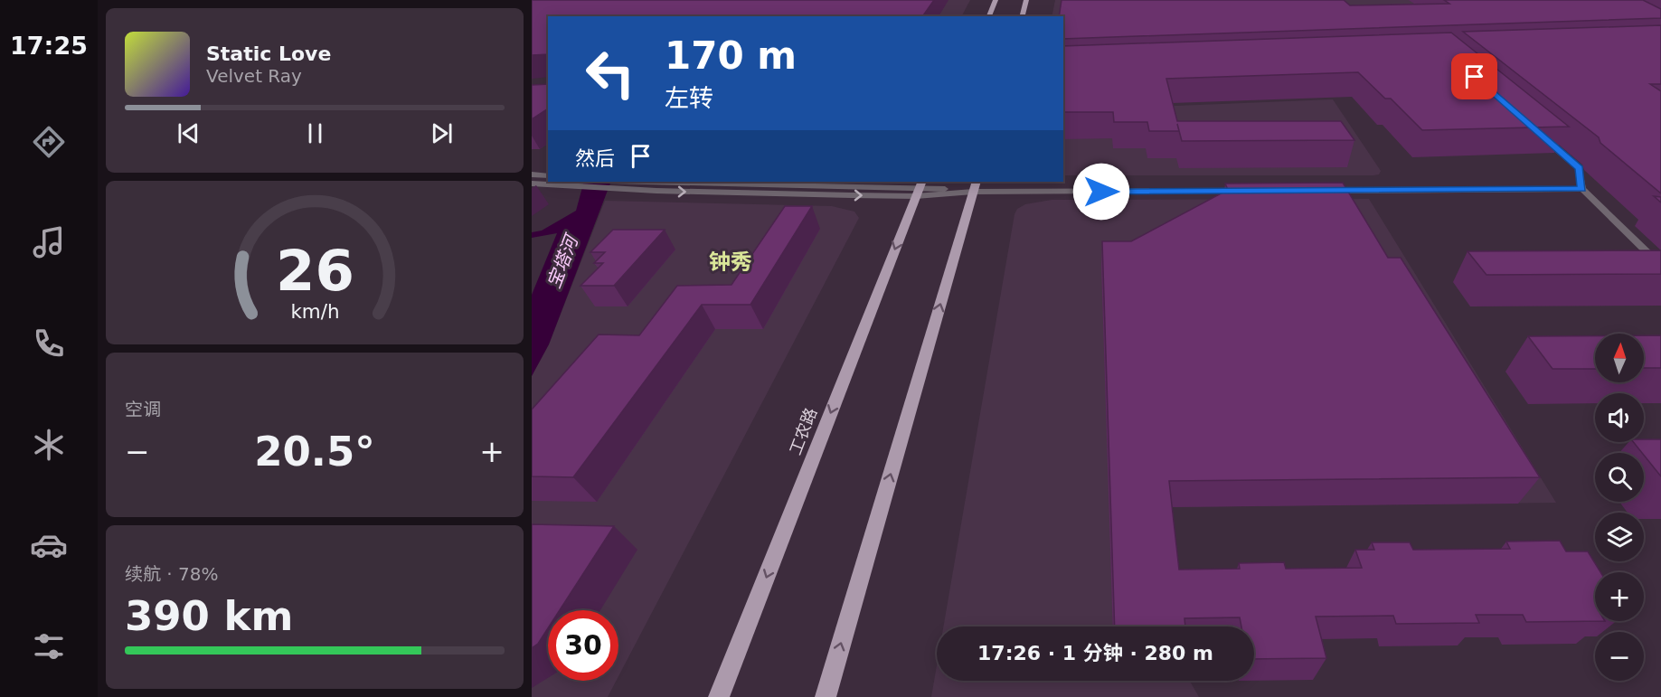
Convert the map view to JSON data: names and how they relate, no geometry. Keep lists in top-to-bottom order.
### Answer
{
  "streets": {
    "main road": ["工农路"]
  },
  "districts": ["钟秀"],
  "water": ["宝塔河"],
  "north": "top",
  "page": {
    "tabs": "17:25",
    "turn": ["170 m", "左转"],
    "song": ["Static Love", "Velvet Ray"],
    "then": "然后",
    "map_buttons": ["+", "−"],
    "tile": [
      "空调",
      ["续航 · 78%", "390 km"]
    ],
    "heat": ["−", "20.5°", "+"],
    "limit": "30",
    "trip": "17:26 · 1 分钟 · 280 m",
    "gauge": ["26", "km/h"]
  }
}
